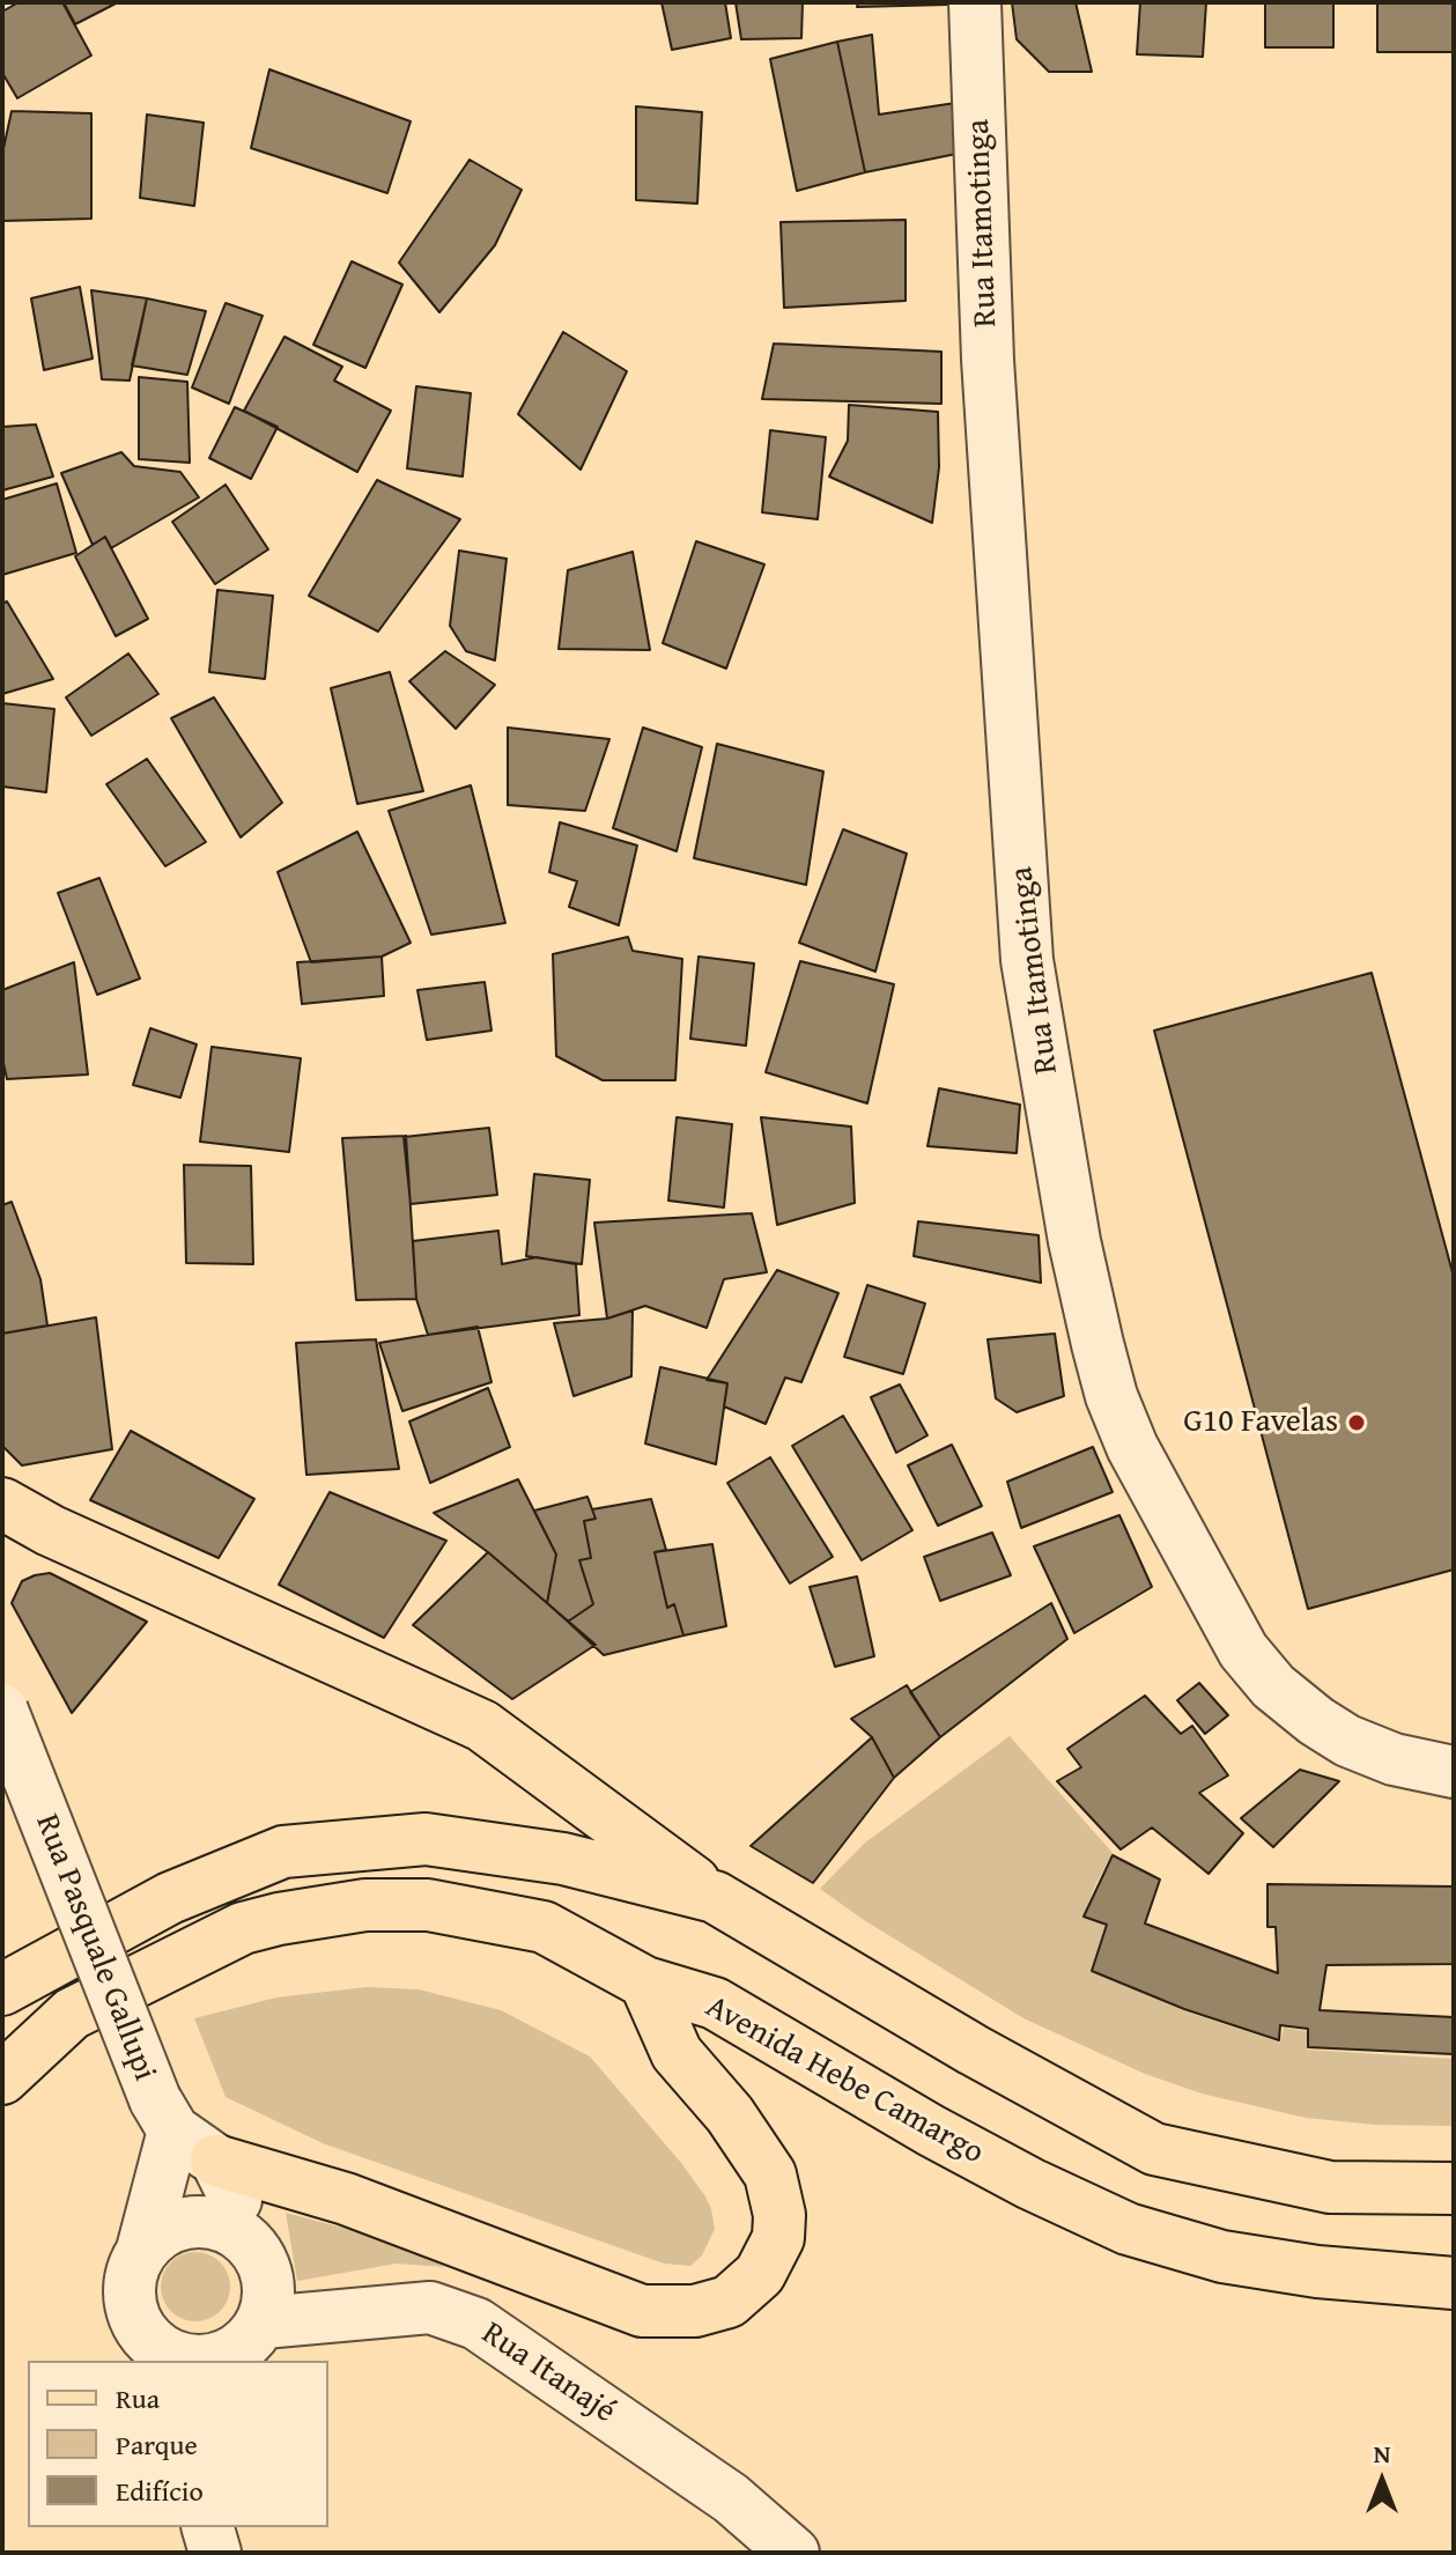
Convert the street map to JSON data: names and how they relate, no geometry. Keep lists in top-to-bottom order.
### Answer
{
  "streets": {
    "main road": ["Avenida Hebe Camargo"],
    "street": ["Rua Itamotinga", "Rua Pasquale Gallupi", "Rua Itanajé"]
  },
  "places": ["G10 Favelas"],
  "legend": ["Rua", "Parque", "Edifício"],
  "north": "top"
}
